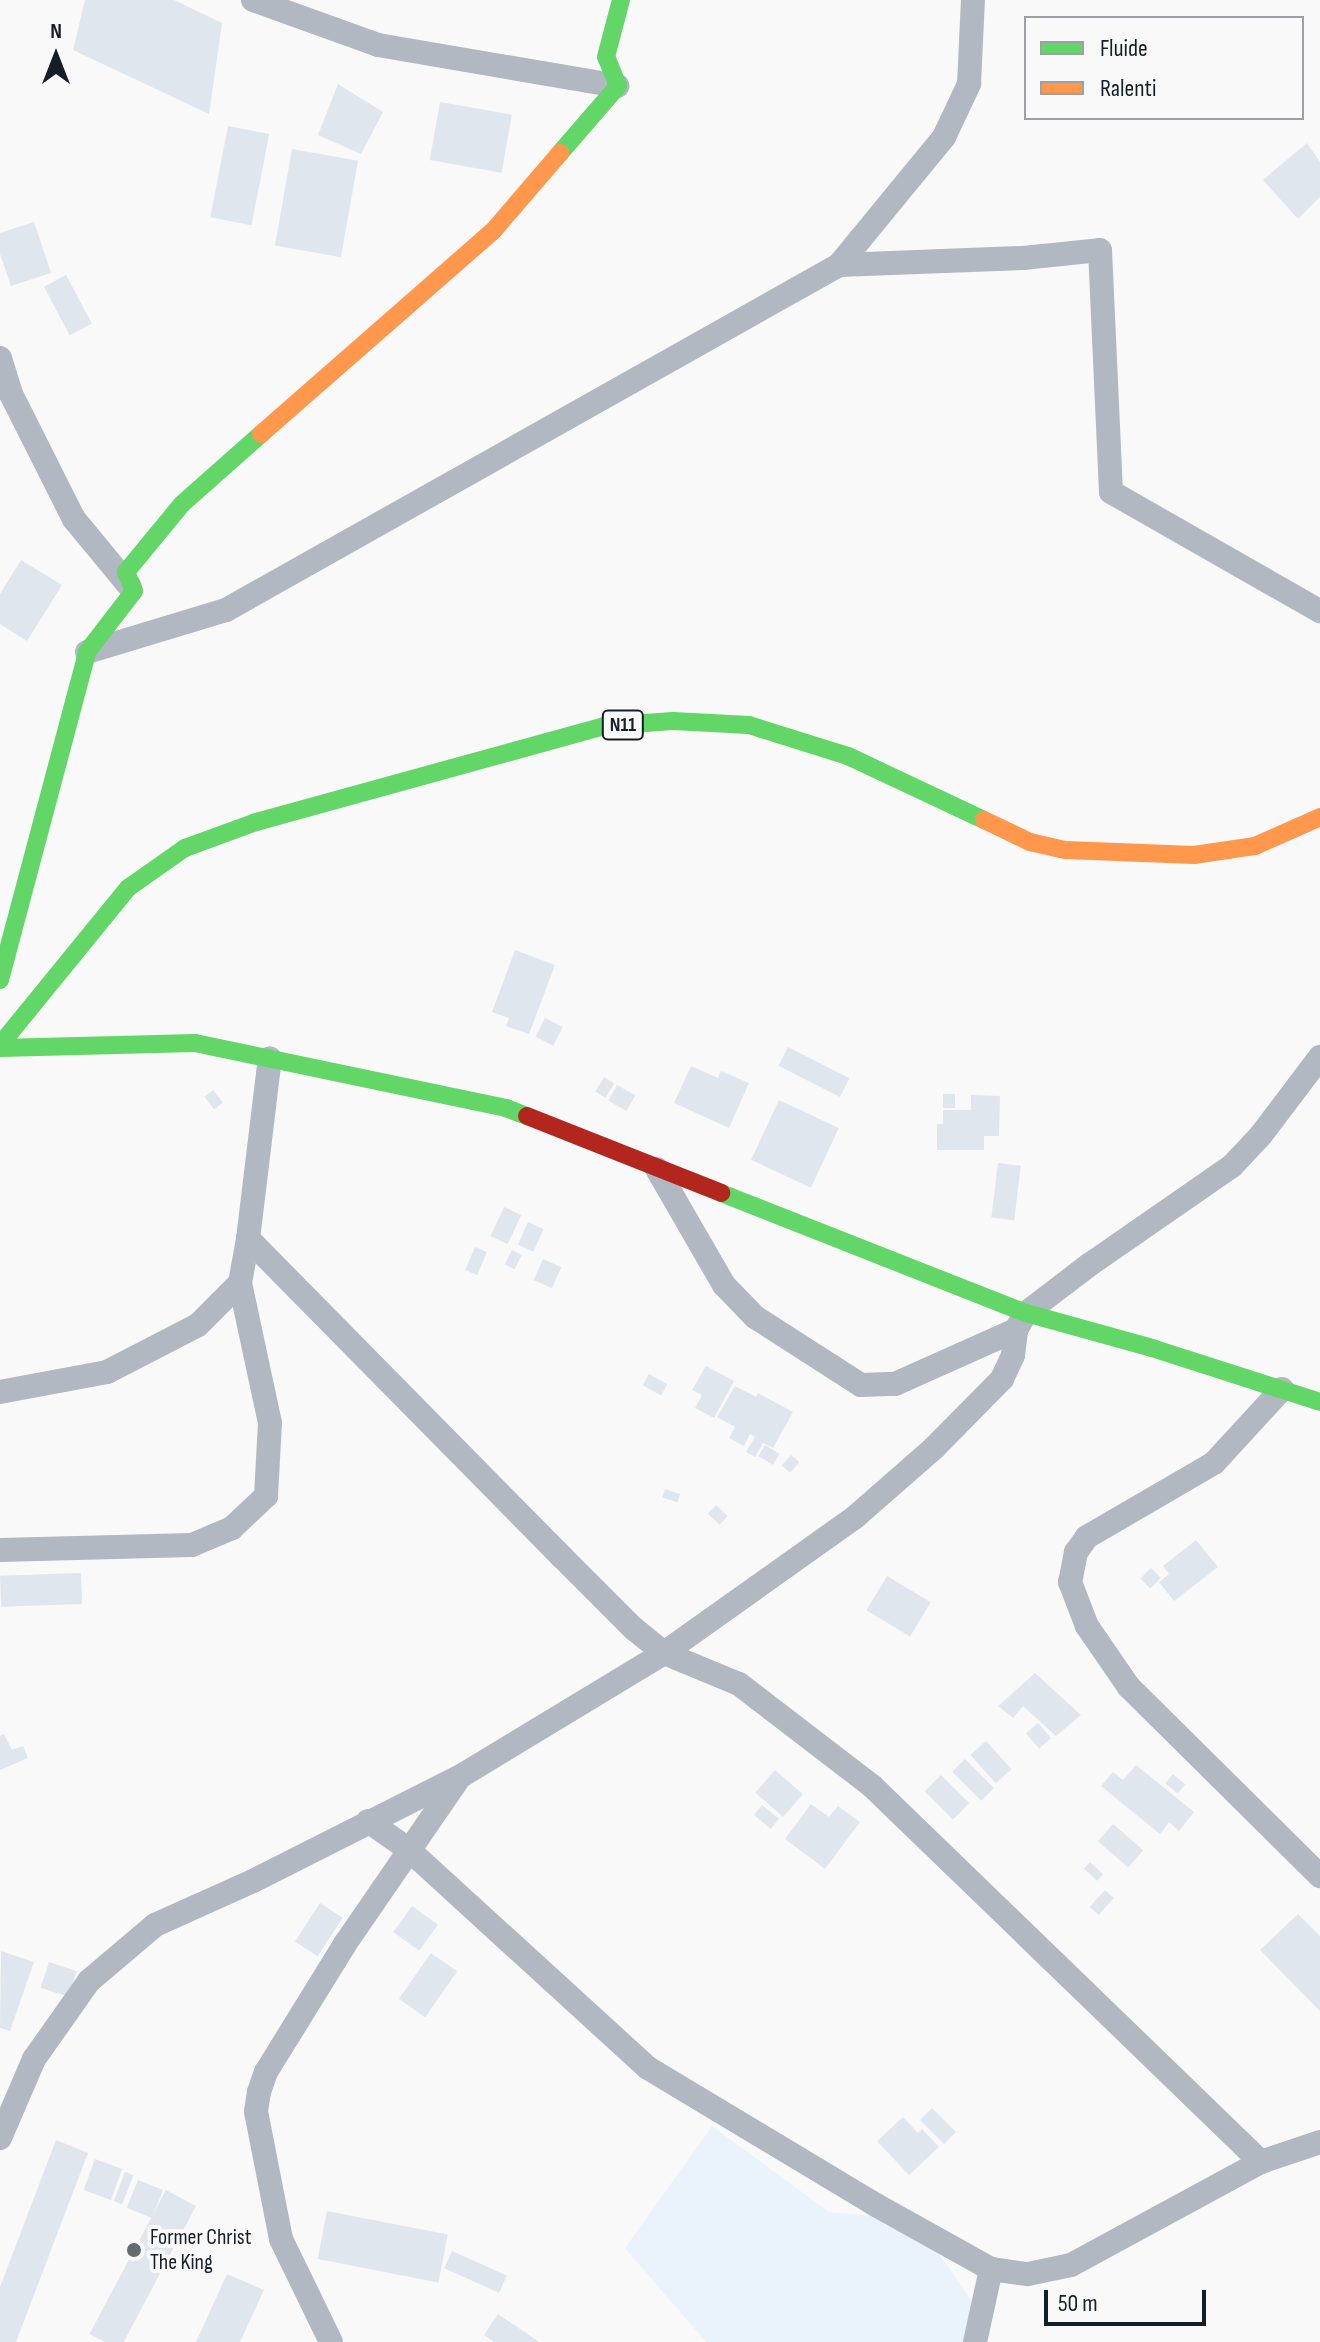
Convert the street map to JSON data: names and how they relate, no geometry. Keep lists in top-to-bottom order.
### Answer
{
  "streets": {
    "main road": ["N11"]
  },
  "places": ["Former Christ The King"],
  "legend": ["Fluide", "Ralenti"],
  "scale_bar": "50 m",
  "north": "top"
}
